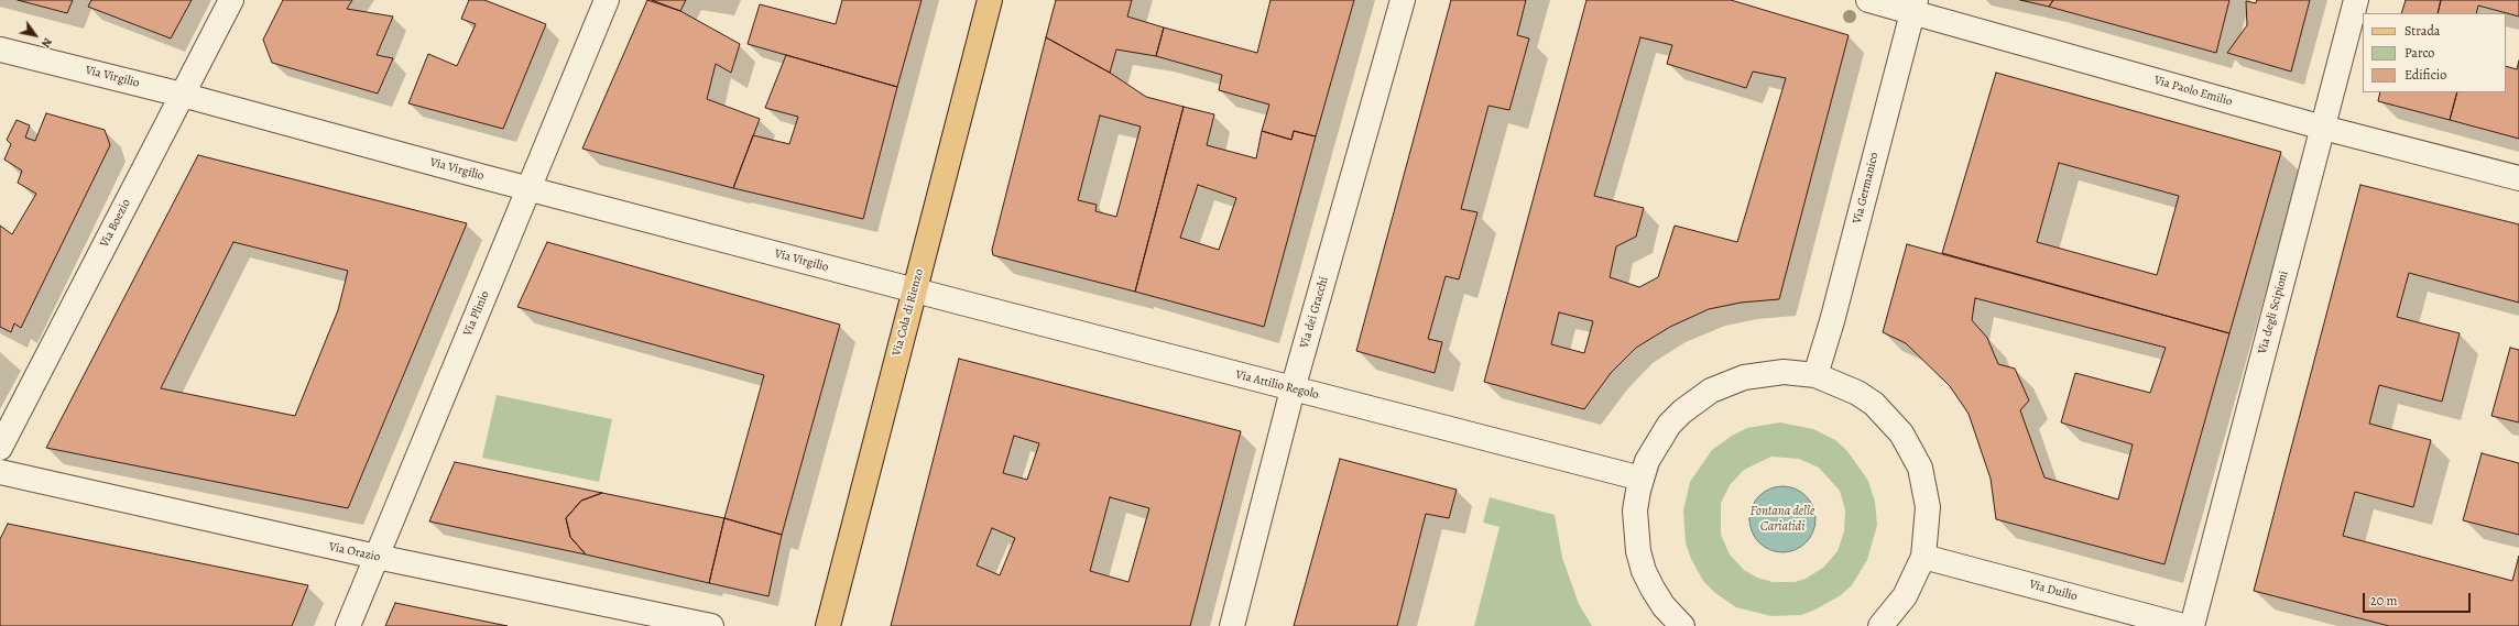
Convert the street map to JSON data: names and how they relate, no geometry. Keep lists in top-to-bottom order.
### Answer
{
  "streets": {
    "main road": ["Via Cola di Rienzo"],
    "street": [
      "Via Virgilio",
      "Via Paolo Emilio",
      "Via Germanico",
      "Via Boezio",
      "Via dei Gracchi",
      "Via degli Scipioni",
      "Via Plinio",
      "Via Attilio Regolo",
      "Via Orazio",
      "Via Duilio"
    ]
  },
  "crossings": [
    ["Via Virgilio", "Via Boezio"],
    ["Via Virgilio", "Via Cola di Rienzo"],
    ["Via Virgilio", "Via Plinio"],
    ["Via Virgilio", "Via Attilio Regolo"],
    ["Via Paolo Emilio", "Via Germanico"],
    ["Via Paolo Emilio", "Via degli Scipioni"],
    ["Via Cola di Rienzo", "Via Attilio Regolo"],
    ["Via dei Gracchi", "Via Attilio Regolo"],
    ["Via Plinio", "Via Orazio"]
  ],
  "water": ["Fontana delle Cariatidi"],
  "legend": ["Strada", "Parco", "Edificio"],
  "scale_bar": "20 m",
  "north": "bottom right"
}
